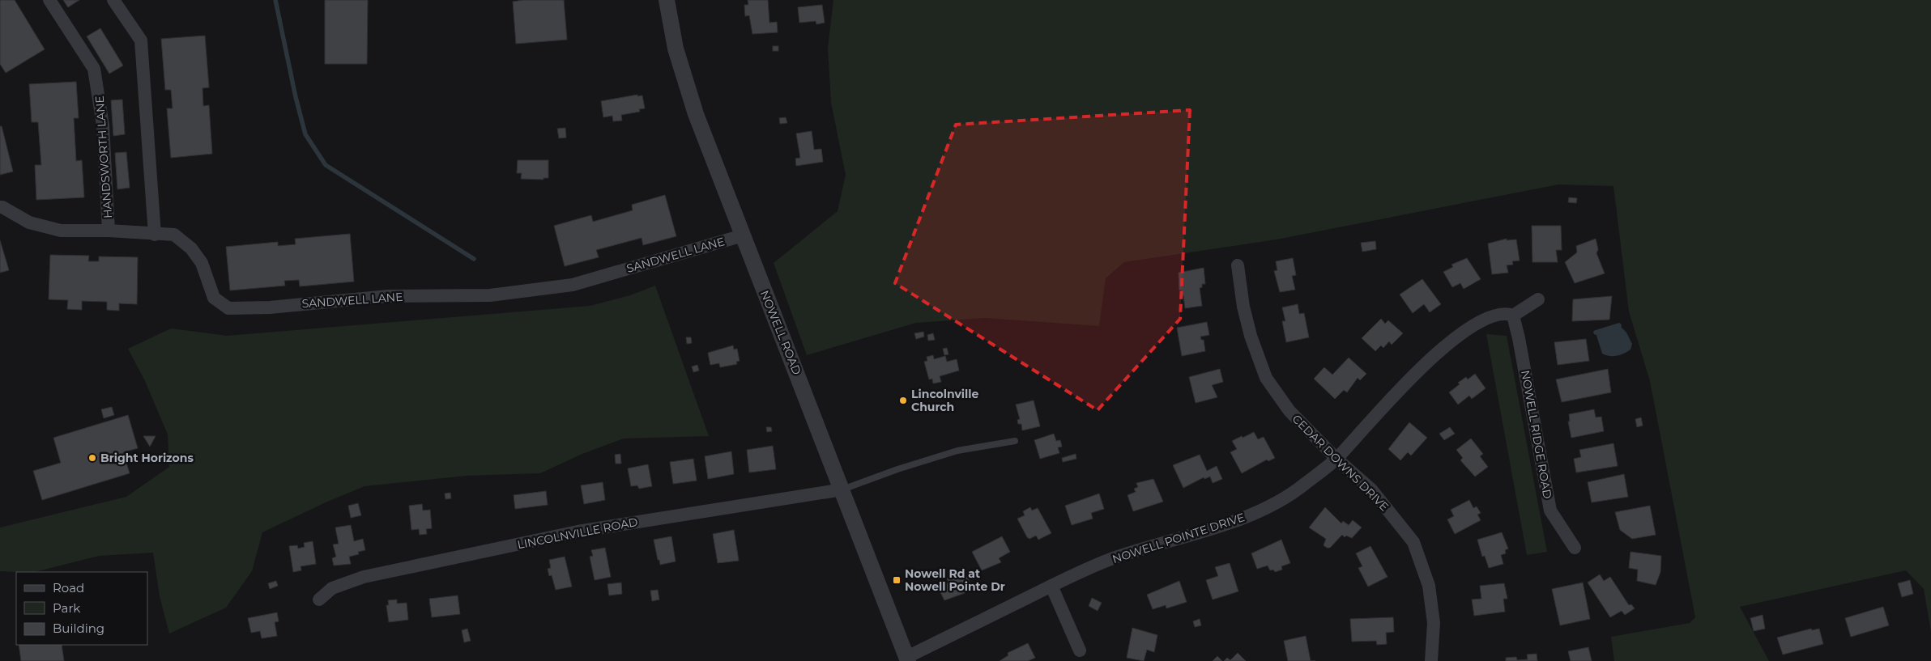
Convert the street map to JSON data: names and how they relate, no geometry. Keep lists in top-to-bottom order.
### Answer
{
  "streets": {
    "street": [
      "HANDSWORTH LANE",
      "SANDWELL LANE",
      "NOWELL ROAD",
      "NOWELL RIDGE ROAD",
      "CEDAR DOWNS DRIVE",
      "LINCOLNVILLE ROAD",
      "NOWELL POINTE DRIVE"
    ]
  },
  "crossings": [
    ["HANDSWORTH LANE", "SANDWELL LANE"],
    ["SANDWELL LANE", "NOWELL ROAD"],
    ["NOWELL ROAD", "LINCOLNVILLE ROAD"],
    ["NOWELL ROAD", "NOWELL POINTE DRIVE"],
    ["NOWELL RIDGE ROAD", "NOWELL POINTE DRIVE"],
    ["CEDAR DOWNS DRIVE", "NOWELL POINTE DRIVE"]
  ],
  "places": {
    "other": ["Lincolnville Church", "Bright Horizons"],
    "transit": ["Nowell Rd at Nowell Pointe Dr"]
  },
  "legend": ["Road", "Park", "Building"]
}
